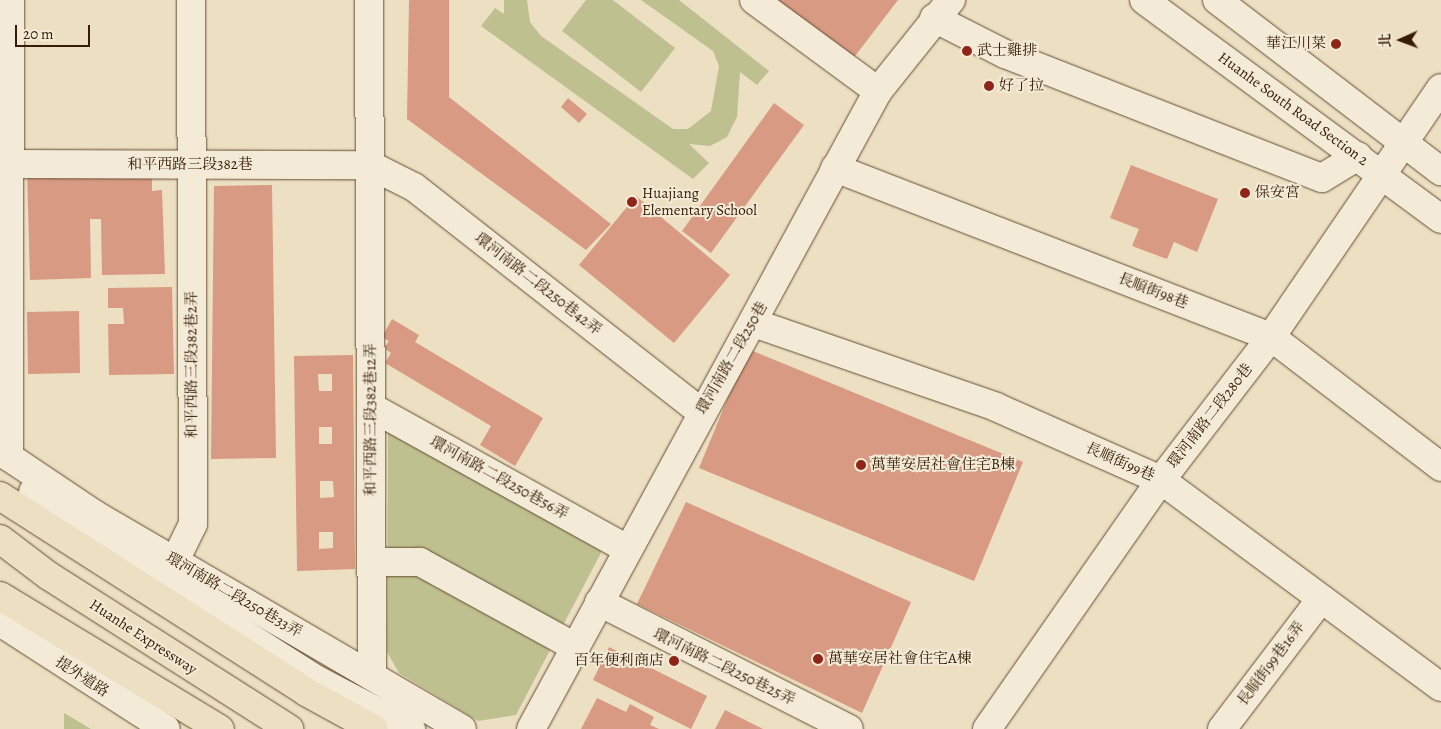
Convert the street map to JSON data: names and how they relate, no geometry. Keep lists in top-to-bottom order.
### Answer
{
  "streets": {
    "highway": ["Huanhe Expressway"],
    "street": [
      "Huanhe South Road Section 2",
      "和平西路三段382巷",
      "環河南路二段250巷42弄",
      "長順街98巷",
      "環河南路二段250巷",
      "和平西路三段382巷2弄",
      "環河南路二段280巷",
      "和平西路三段382巷12弄",
      "長順街99巷",
      "環河南路二段250巷56弄",
      "環河南路二段250巷33弄",
      "長順街99巷16弄",
      "環河南路二段250巷25弄",
      "提外道路"
    ]
  },
  "crossings": [
    ["Huanhe South Road Section 2", "環河南路二段280巷"],
    ["和平西路三段382巷", "環河南路二段250巷42弄"],
    ["和平西路三段382巷", "和平西路三段382巷2弄"],
    ["和平西路三段382巷", "和平西路三段382巷12弄"],
    ["環河南路二段250巷42弄", "環河南路二段250巷"],
    ["環河南路二段250巷42弄", "和平西路三段382巷12弄"],
    ["長順街98巷", "環河南路二段250巷"],
    ["長順街98巷", "環河南路二段280巷"],
    ["環河南路二段250巷", "長順街99巷"],
    ["環河南路二段250巷", "環河南路二段250巷56弄"],
    ["環河南路二段250巷", "環河南路二段250巷25弄"],
    ["和平西路三段382巷2弄", "環河南路二段250巷33弄"],
    ["環河南路二段280巷", "長順街99巷"],
    ["和平西路三段382巷12弄", "環河南路二段250巷56弄"],
    ["和平西路三段382巷12弄", "環河南路二段250巷33弄"],
    ["長順街99巷", "長順街99巷16弄"]
  ],
  "places": [
    "華江川菜",
    "武士雞排",
    "好了拉",
    "保安宮",
    "Huajiang Elementary School",
    "萬華安居社會住宅B棟",
    "萬華安居社會住宅A棟",
    "百年便利商店"
  ],
  "scale_bar": "20 m",
  "north": "left"
}
